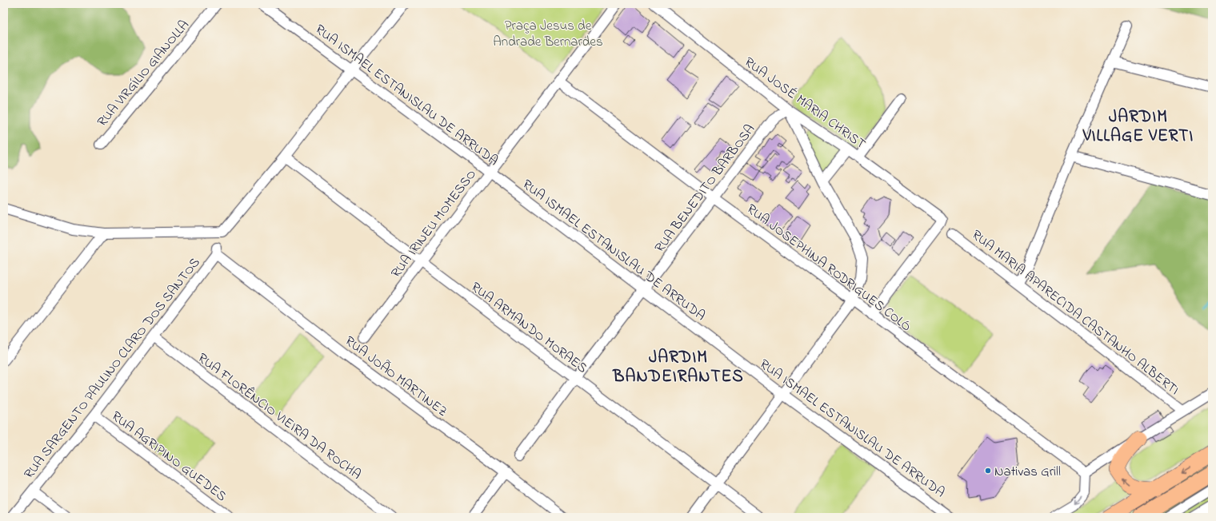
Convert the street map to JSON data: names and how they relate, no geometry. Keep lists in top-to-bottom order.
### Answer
{
  "streets": {
    "street": [
      "RUA VIRGÍLIO GIANOLLA",
      "RUA ISMAEL ESTANISLAU DE ARRUDA",
      "RUA JOSÉ MARIA CHRIST",
      "RUA BENEDITO BARBOSA",
      "RUA IRINEU MOMESSO",
      "RUA JOSEPHINA RODRIGUES COLÓ",
      "RUA MARIA APARECIDA CASTANHO ALBERTI",
      "RUA ARMANDO MORAES",
      "RUA SARGENTO PAULINO CLARO DOS SANTOS",
      "RUA JOÃO MARTINEZ",
      "RUA FLORÊNCIO VIEIRA DA ROCHA",
      "RUA AGRIPINO GUEDES"
    ]
  },
  "crossings": [
    ["RUA ISMAEL ESTANISLAU DE ARRUDA", "RUA BENEDITO BARBOSA"],
    ["RUA ISMAEL ESTANISLAU DE ARRUDA", "RUA IRINEU MOMESSO"],
    ["RUA JOSÉ MARIA CHRIST", "RUA BENEDITO BARBOSA"],
    ["RUA JOSÉ MARIA CHRIST", "RUA JOSEPHINA RODRIGUES COLÓ"],
    ["RUA BENEDITO BARBOSA", "RUA JOSEPHINA RODRIGUES COLÓ"],
    ["RUA BENEDITO BARBOSA", "RUA ARMANDO MORAES"],
    ["RUA IRINEU MOMESSO", "RUA JOSEPHINA RODRIGUES COLÓ"],
    ["RUA IRINEU MOMESSO", "RUA ARMANDO MORAES"],
    ["RUA SARGENTO PAULINO CLARO DOS SANTOS", "RUA JOÃO MARTINEZ"],
    ["RUA SARGENTO PAULINO CLARO DOS SANTOS", "RUA FLORÊNCIO VIEIRA DA ROCHA"],
    ["RUA SARGENTO PAULINO CLARO DOS SANTOS", "RUA AGRIPINO GUEDES"]
  ],
  "districts": ["JARDIM VILLAGE VERTI", "JARDIM BANDEIRANTES"],
  "parks": ["Praça Jesus de Andrade Bernardes"],
  "places": ["Nativas Grill"]
}
